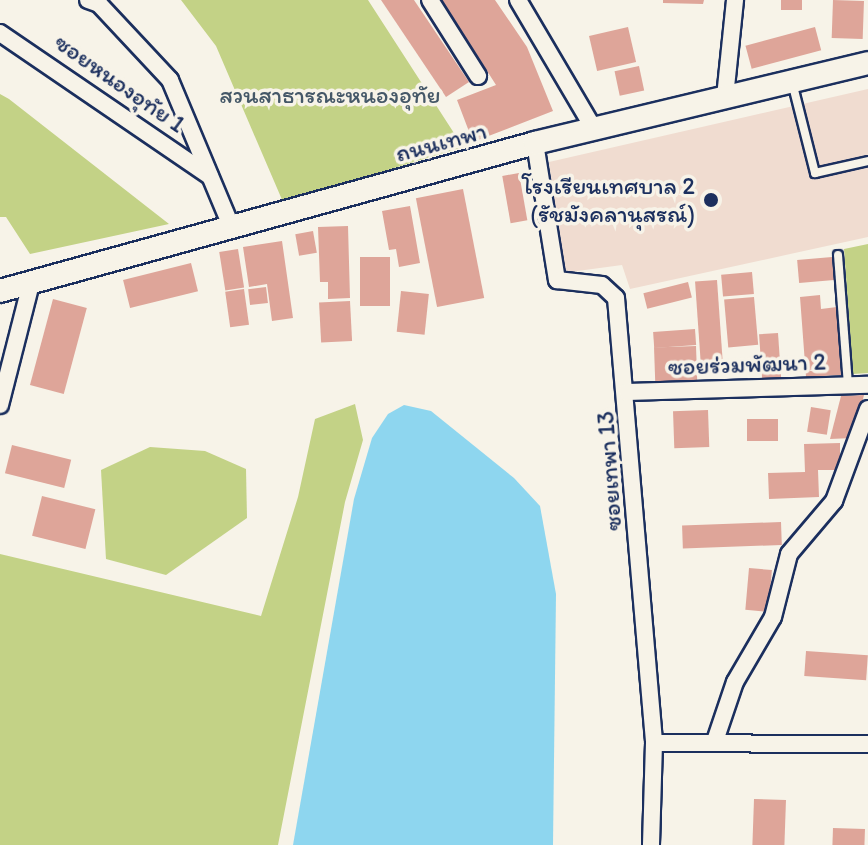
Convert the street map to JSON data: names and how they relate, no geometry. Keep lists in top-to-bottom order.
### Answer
{
  "streets": {
    "street": [
      "ซอยหนองอุทัย 1",
      "ถนนเทพา",
      "ซอยร่วมพัฒนา 2",
      "ซอยเทพา 13"
    ]
  },
  "crossings": [
    ["ถนนเทพา", "ซอยเทพา 13"],
    ["ซอยร่วมพัฒนา 2", "ซอยเทพา 13"]
  ],
  "parks": ["สวนสาธารณะหนองอุทัย"],
  "places": ["โรงเรียนเทศบาล 2 (รัชมังคลานุสรณ์)"]
}
